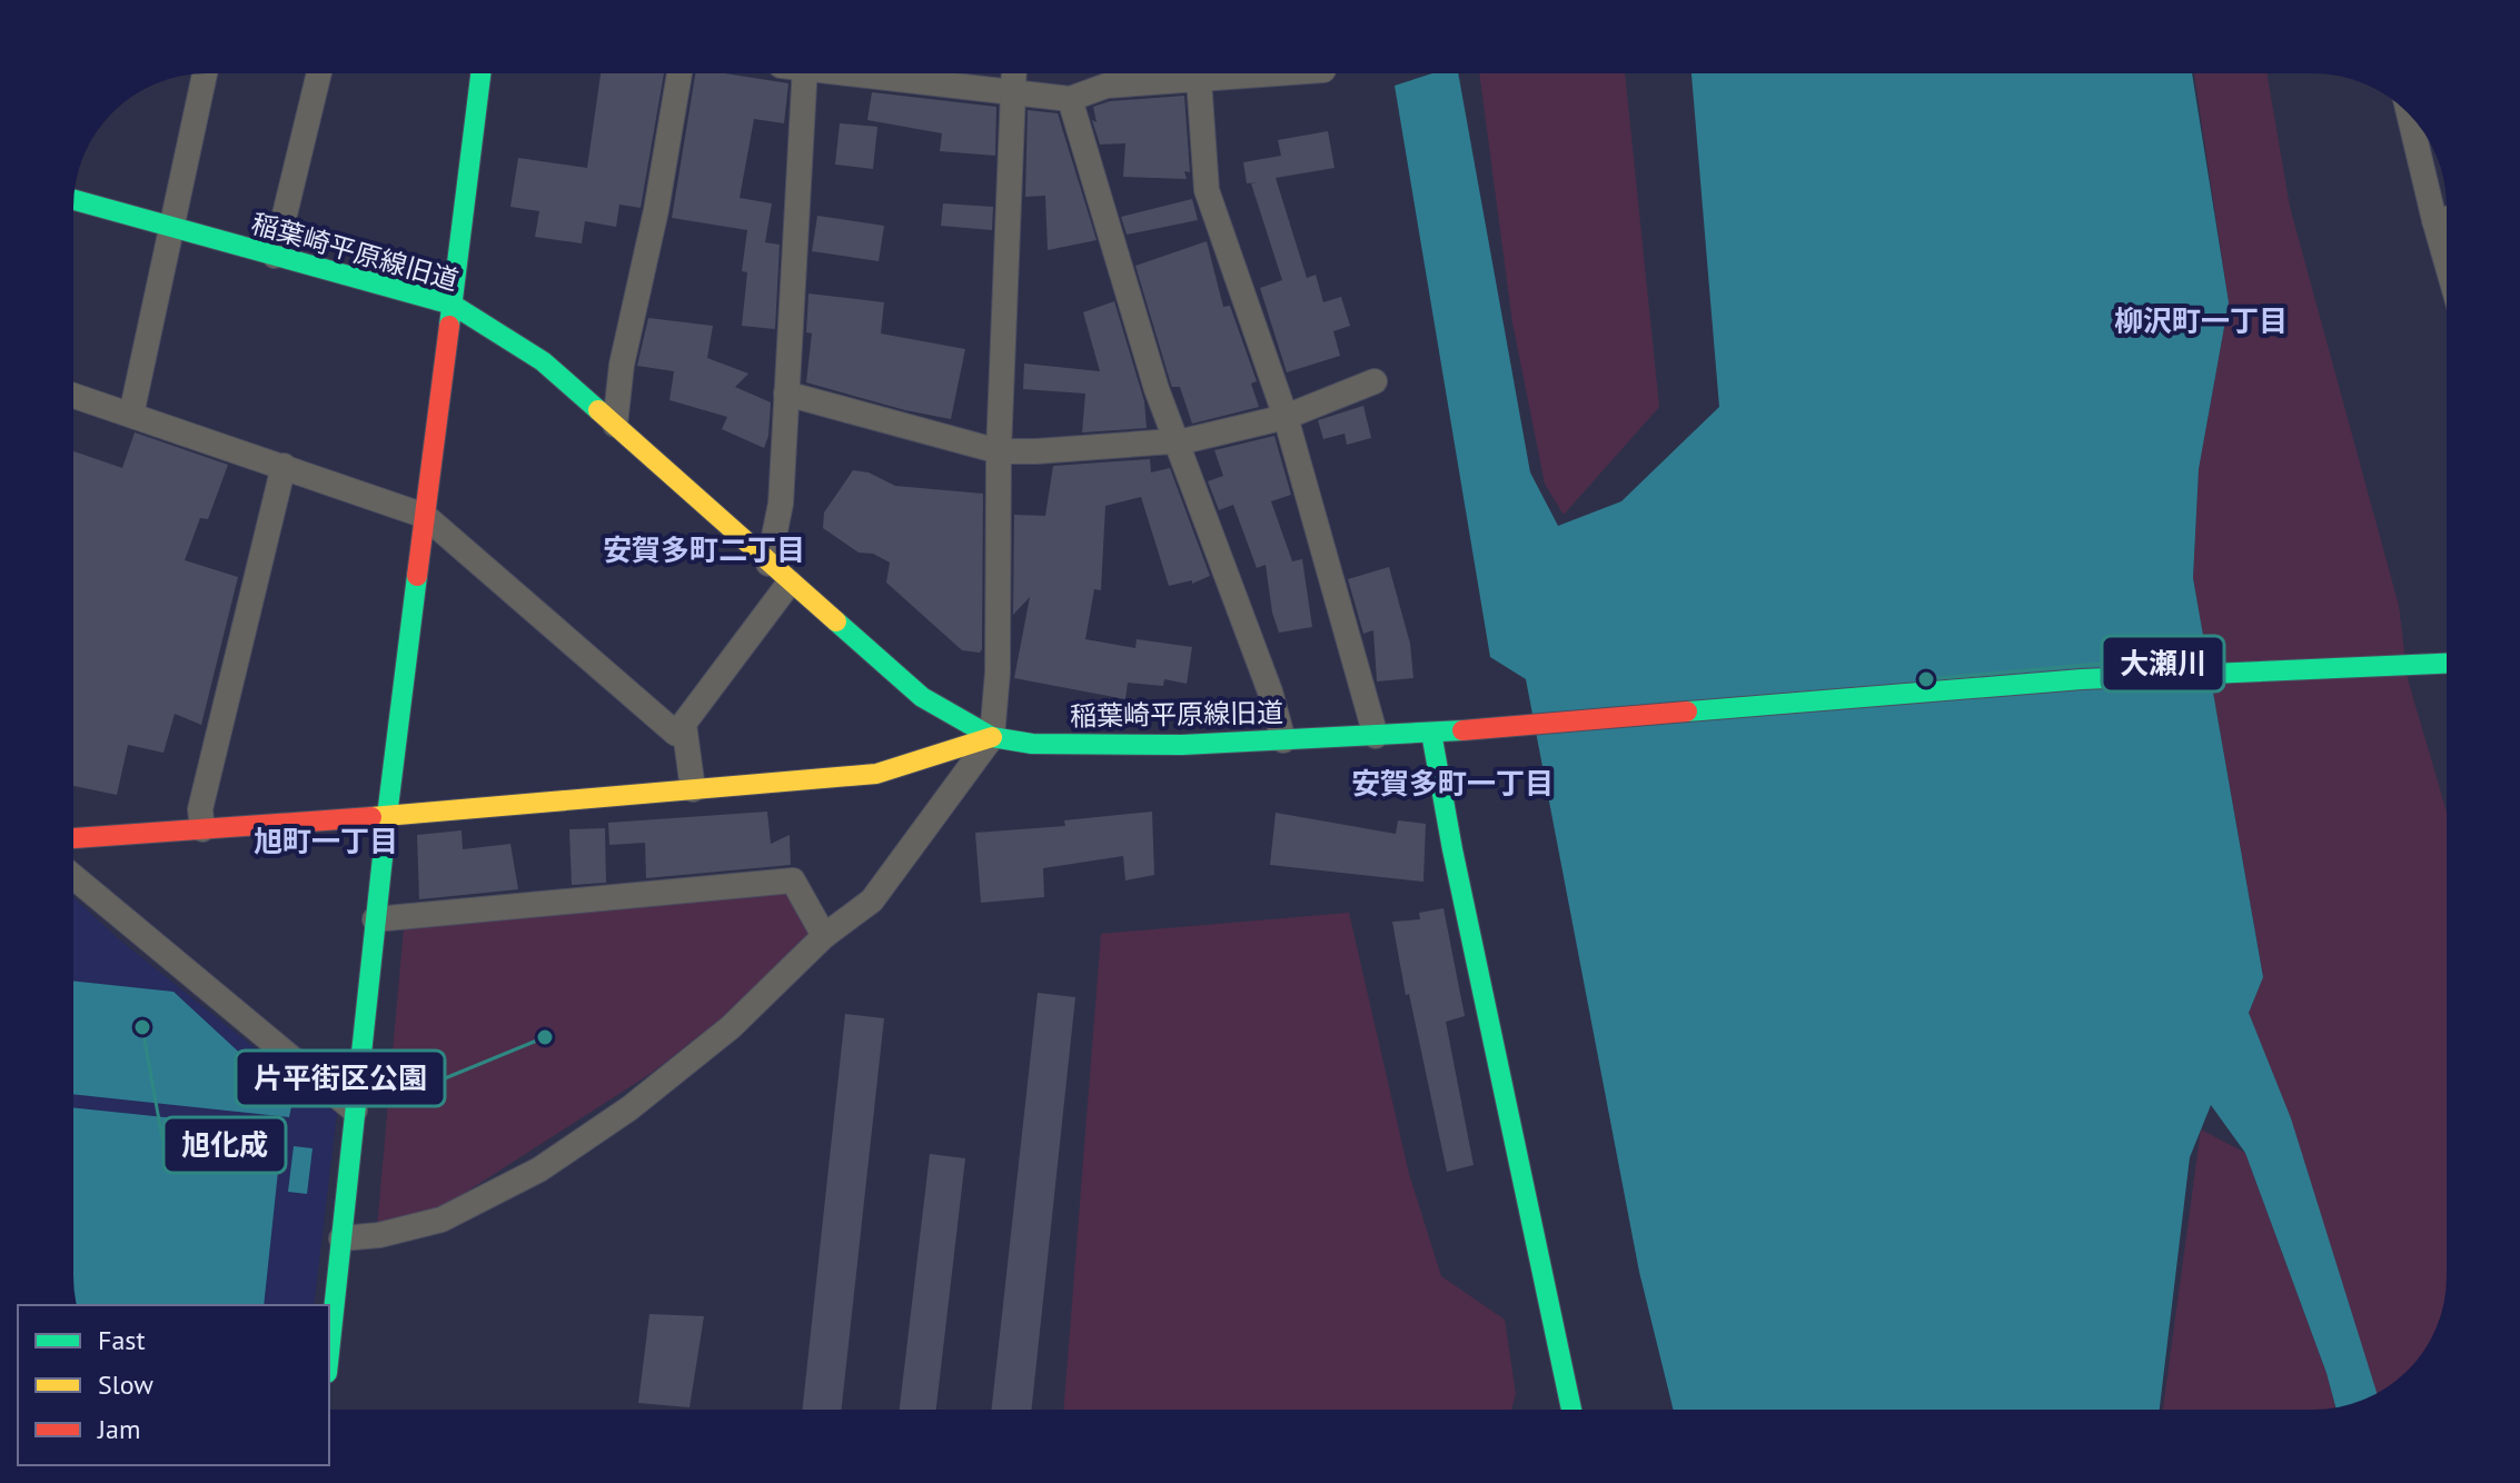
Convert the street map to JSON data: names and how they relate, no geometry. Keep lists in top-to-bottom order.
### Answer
{
  "streets": {
    "street": ["稲葉崎平原線旧道"]
  },
  "districts": [
    "柳沢町一丁目",
    "安賀多町二丁目",
    "安賀多町一丁目",
    "旭町一丁目"
  ],
  "places": ["大瀬川", "旭化成", "片平街区公園"],
  "legend": ["Fast", "Slow", "Jam"]
}
